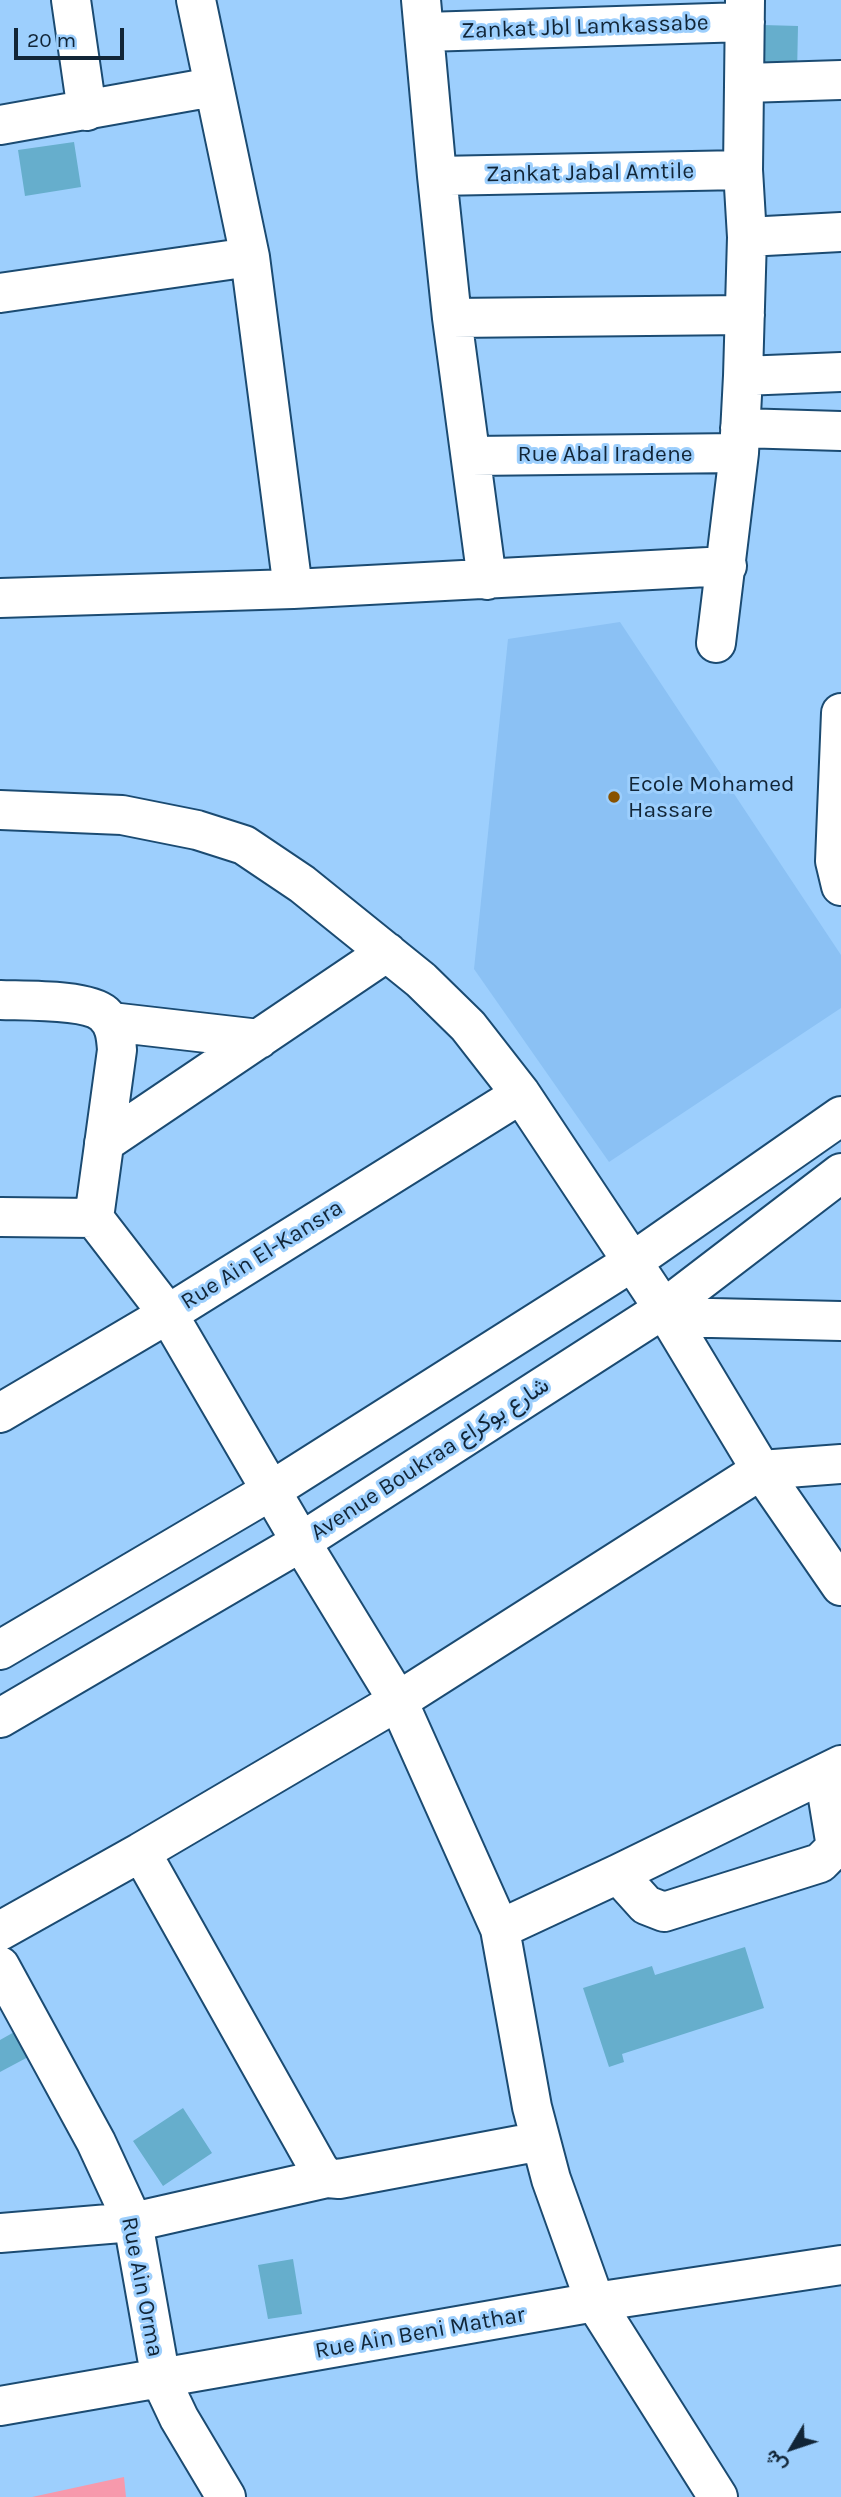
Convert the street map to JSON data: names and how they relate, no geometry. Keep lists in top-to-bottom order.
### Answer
{
  "streets": {
    "street": [
      "Zankat Jbl Lamkassabe",
      "Zankat Jabal Amtile",
      "Rue Abal Iradene",
      "Rue Ain El-Kansra",
      "Avenue Boukraa شارع بوكراع",
      "Rue Ain Orma",
      "Rue Ain Beni Mathar"
    ]
  },
  "crossings": [
    ["Rue Ain Orma", "Rue Ain Beni Mathar"]
  ],
  "places": ["Ecole Mohamed Hassare"],
  "scale_bar": "20 m",
  "north": "bottom left"
}
